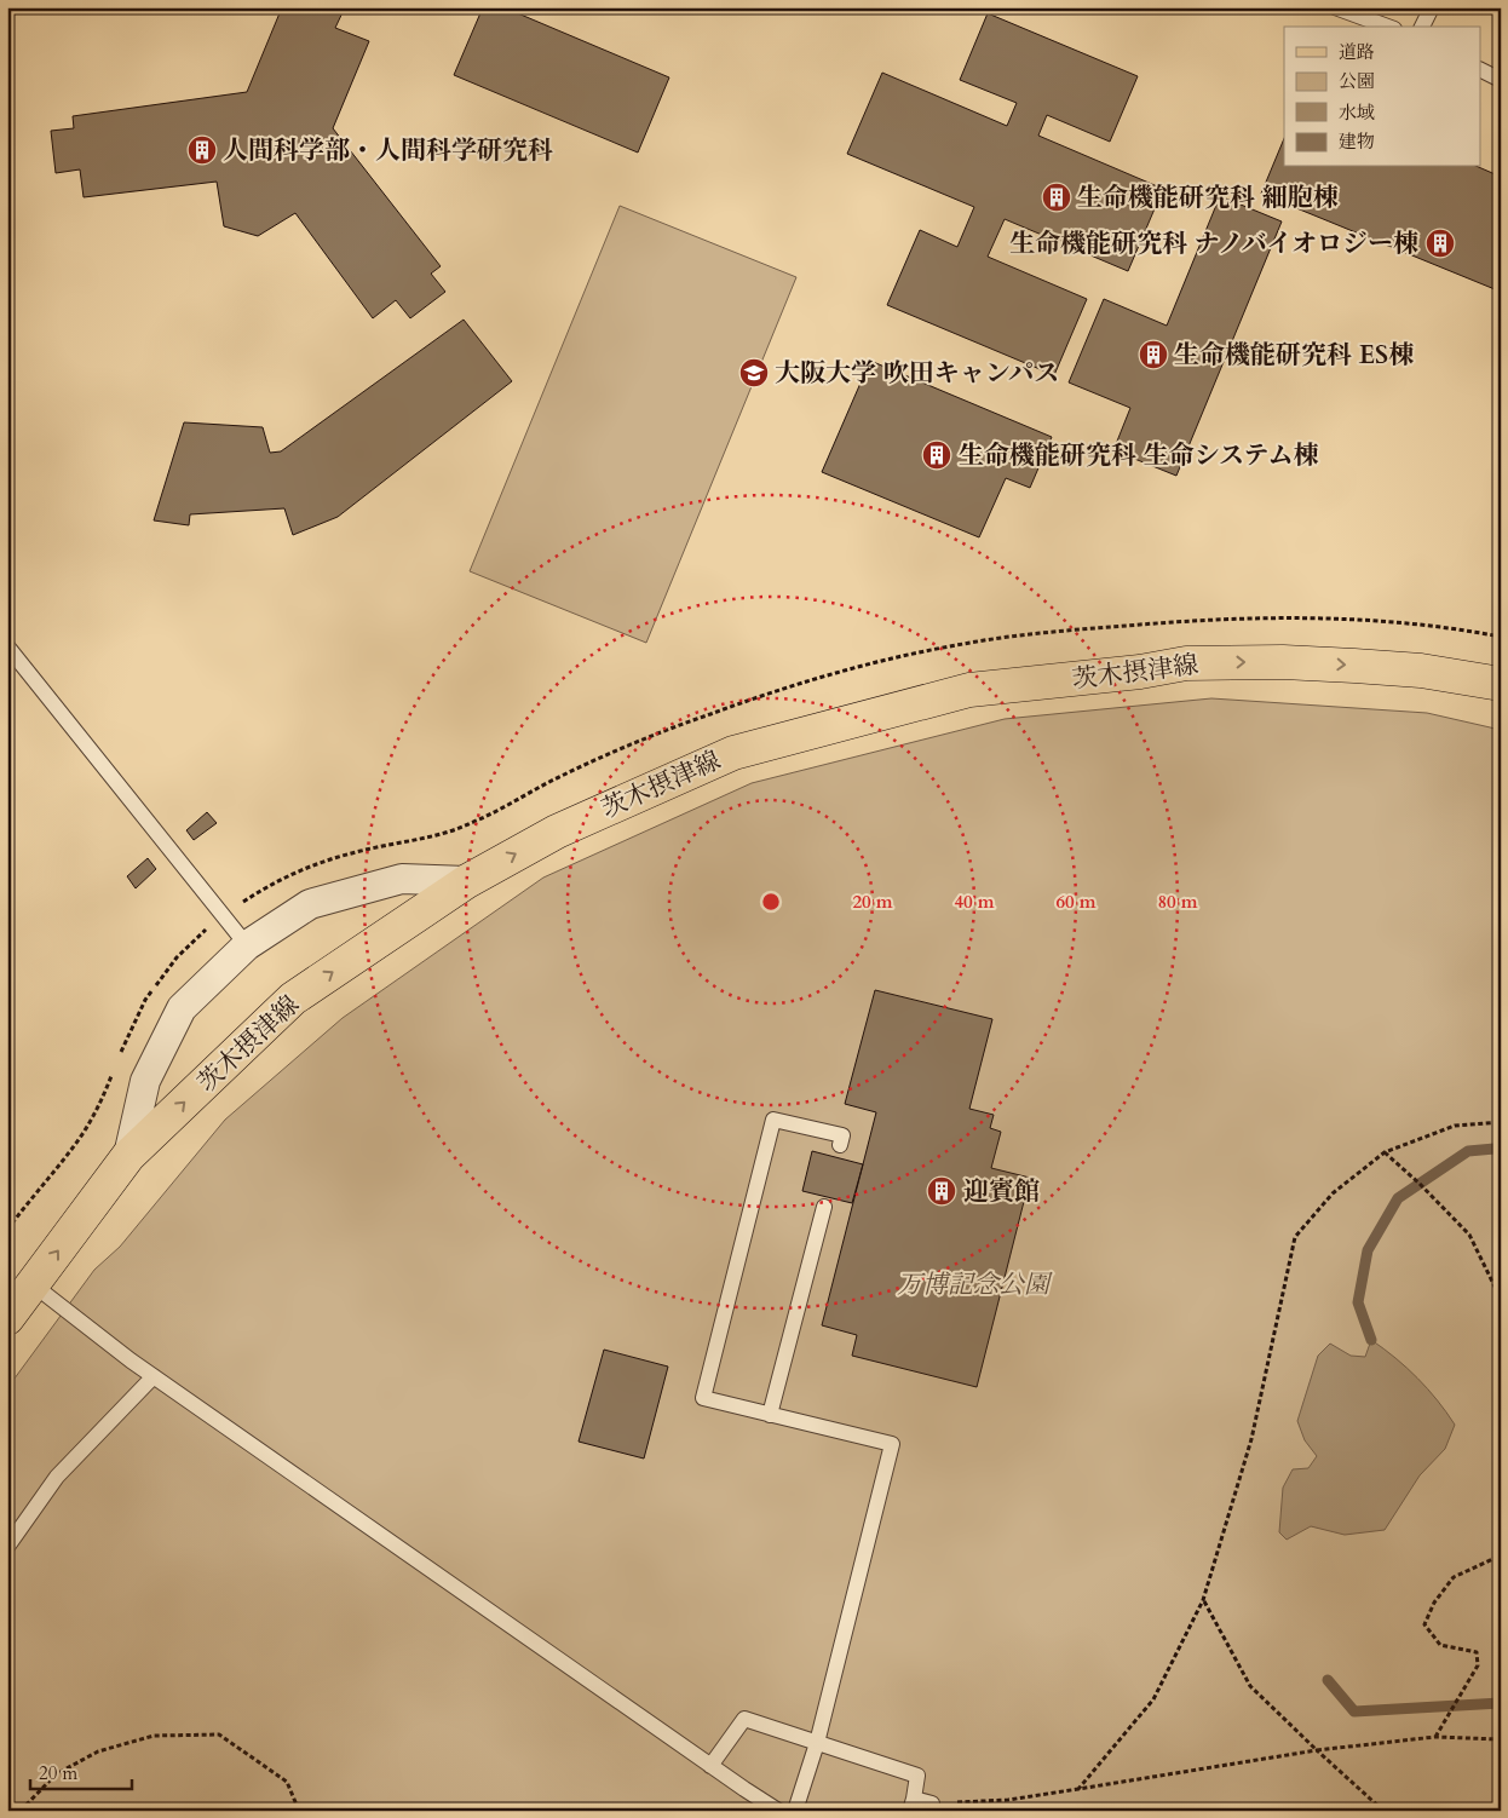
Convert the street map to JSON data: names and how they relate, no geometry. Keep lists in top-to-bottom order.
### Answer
{
  "streets": {
    "main road": ["茨木摂津線"]
  },
  "one_way": ["茨木摂津線"],
  "parks": ["万博記念公園"],
  "places": {
    "building": [
      "人間科学部・人間科学研究科",
      "生命機能研究科 細胞棟",
      "生命機能研究科 ナノバイオロジー棟",
      "生命機能研究科 ES棟",
      "生命機能研究科 生命システム棟",
      "迎賓館"
    ],
    "school or university": ["大阪大学 吹田キャンパス"]
  },
  "legend": [
    "道路",
    "公園",
    "水域",
    "建物"
  ],
  "scale_bar": "20 m",
  "rings": [
    "20 m",
    "40 m",
    "60 m",
    "80 m"
  ]
}
